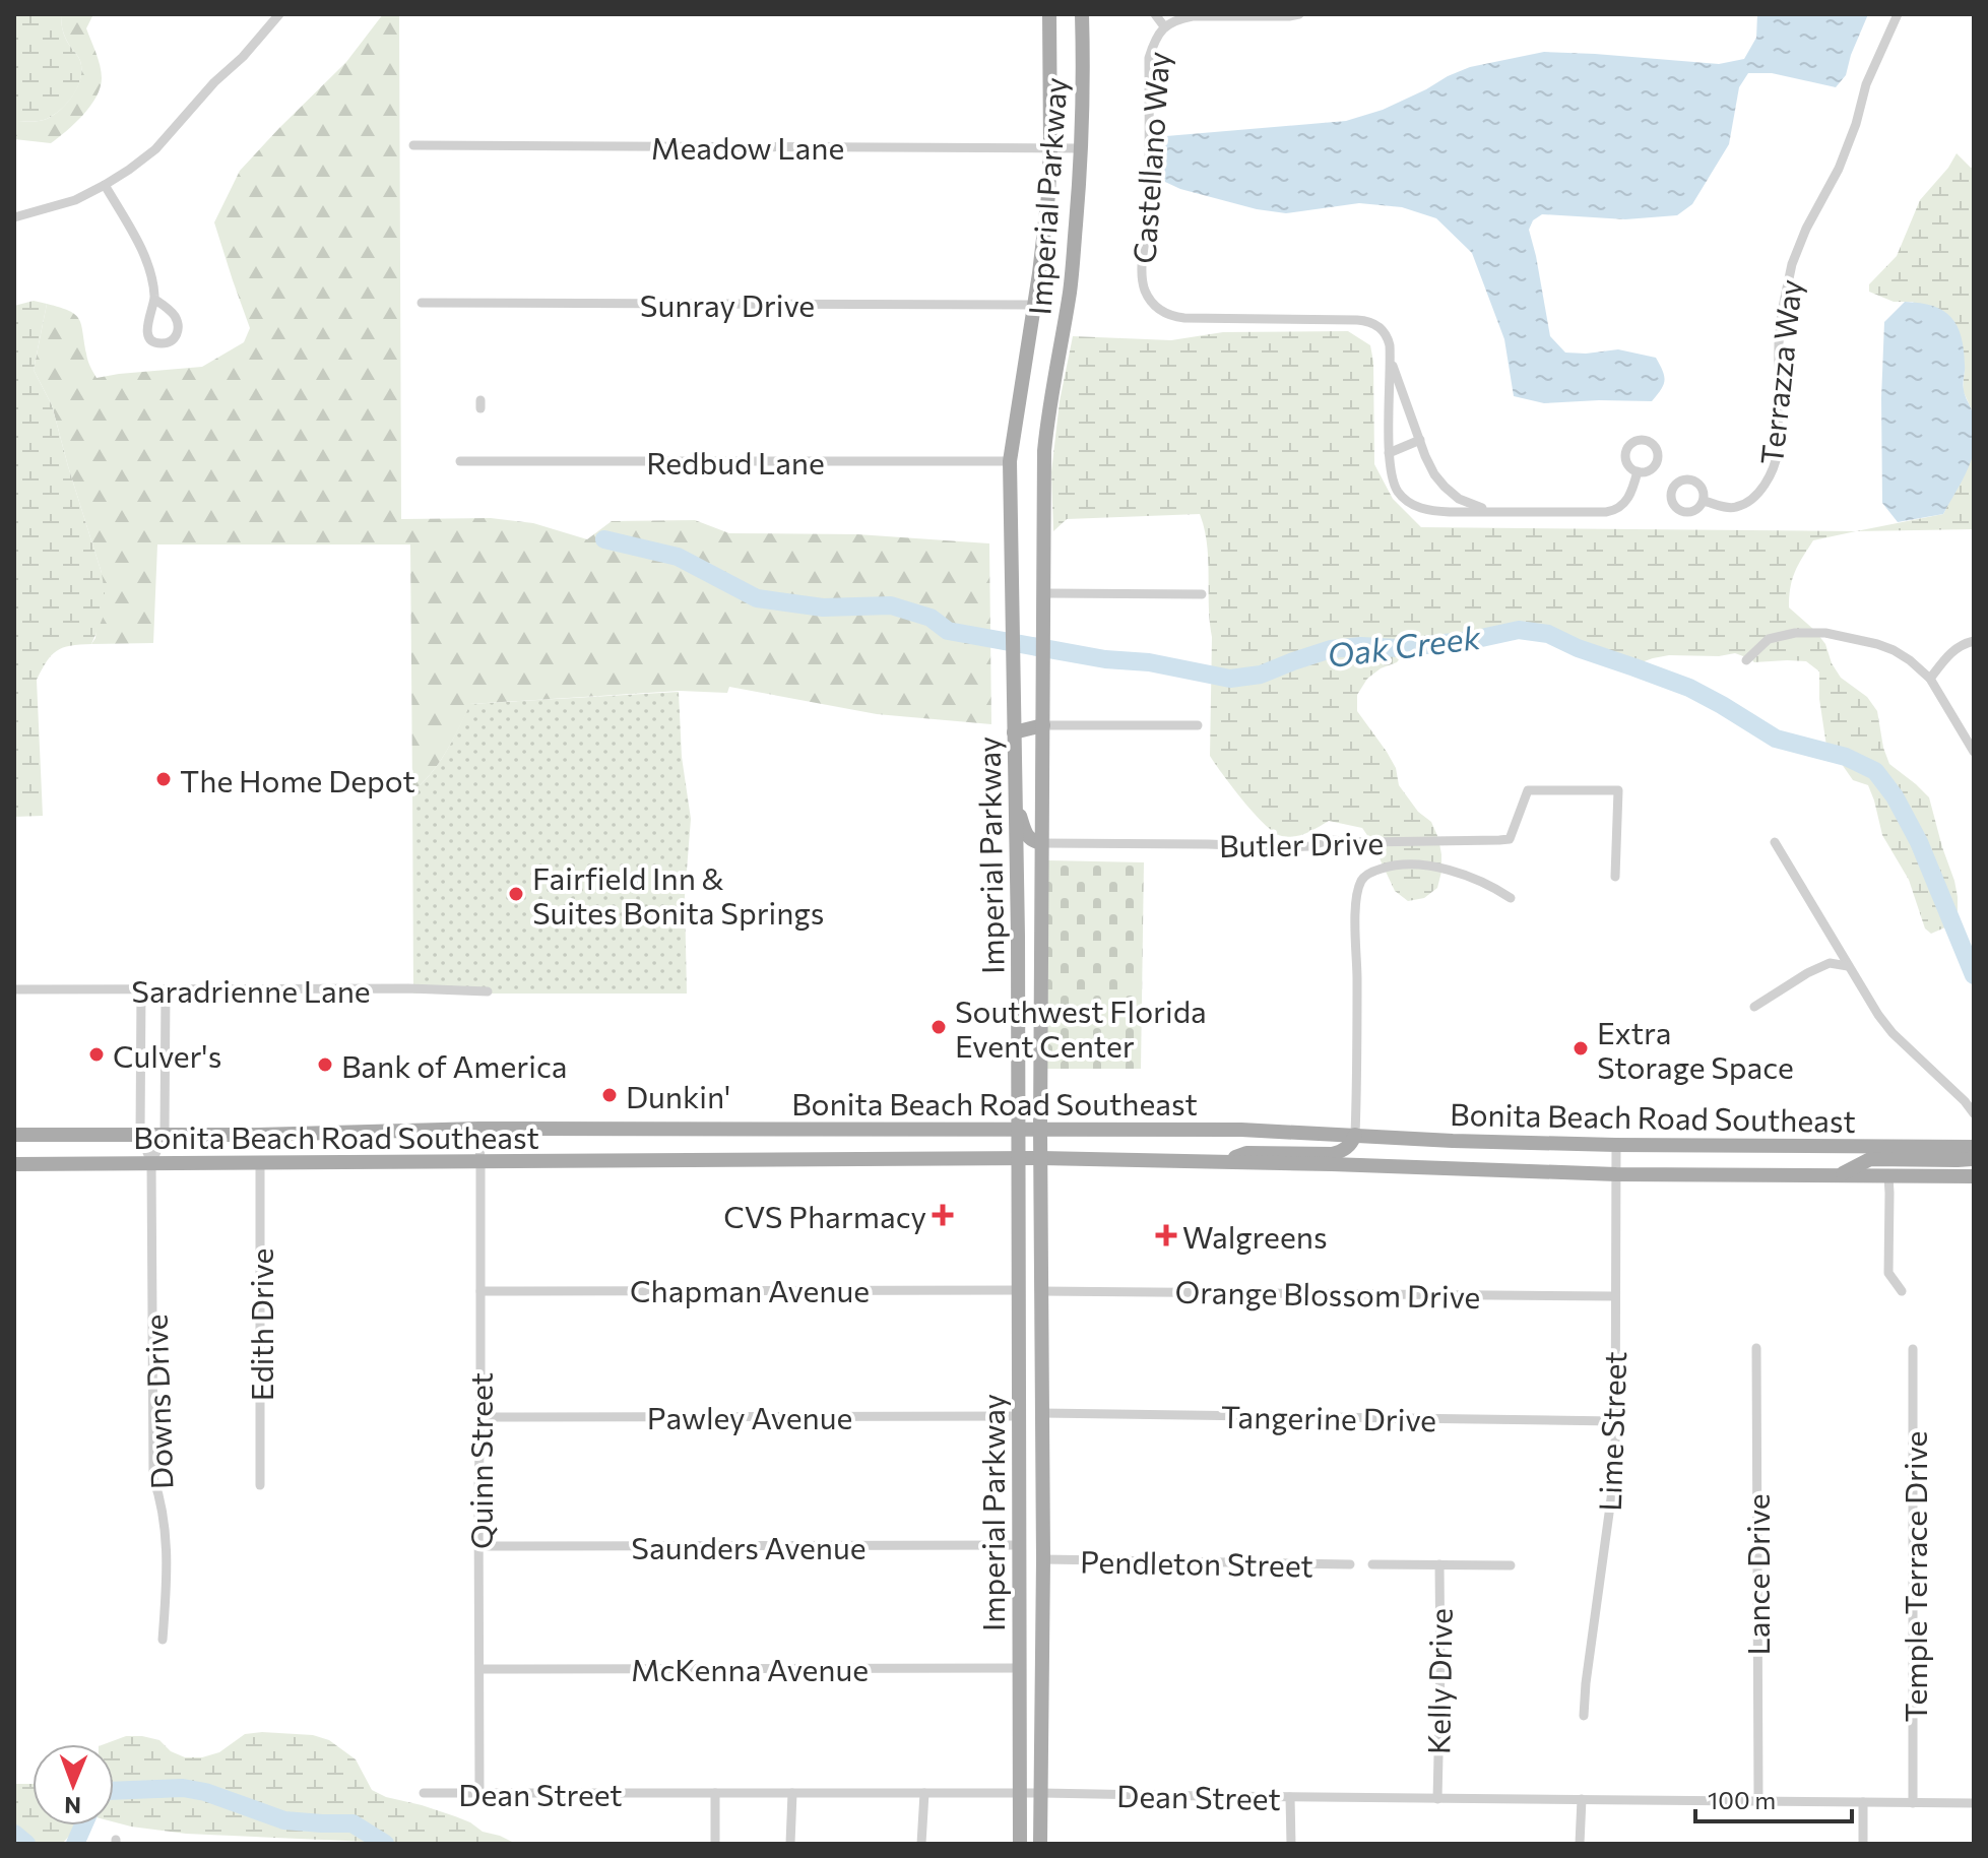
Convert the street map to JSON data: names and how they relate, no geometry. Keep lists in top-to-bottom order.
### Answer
{
  "streets": {
    "main road": ["Imperial Parkway", "Bonita Beach Road Southeast"],
    "street": [
      "Meadow Lane",
      "Castellano Way",
      "Sunray Drive",
      "Terrazza Way",
      "Redbud Lane",
      "Butler Drive",
      "Saradrienne Lane",
      "Chapman Avenue",
      "Orange Blossom Drive",
      "Edith Drive",
      "Downs Drive",
      "Pawley Avenue",
      "Tangerine Drive",
      "Lime Street",
      "Quinn Street",
      "Saunders Avenue",
      "Pendleton Street",
      "Lance Drive",
      "Temple Terrace Drive",
      "McKenna Avenue",
      "Kelly Drive",
      "Dean Street"
    ]
  },
  "crossings": [
    ["Meadow Lane", "Imperial Parkway"],
    ["Imperial Parkway", "Sunray Drive"],
    ["Imperial Parkway", "Redbud Lane"],
    ["Imperial Parkway", "Butler Drive"],
    ["Imperial Parkway", "Bonita Beach Road Southeast"],
    ["Imperial Parkway", "Chapman Avenue"],
    ["Imperial Parkway", "Orange Blossom Drive"],
    ["Imperial Parkway", "Pawley Avenue"],
    ["Imperial Parkway", "Tangerine Drive"],
    ["Imperial Parkway", "Saunders Avenue"],
    ["Imperial Parkway", "Pendleton Street"],
    ["Imperial Parkway", "McKenna Avenue"],
    ["Imperial Parkway", "Dean Street"],
    ["Bonita Beach Road Southeast", "Edith Drive"],
    ["Bonita Beach Road Southeast", "Downs Drive"],
    ["Bonita Beach Road Southeast", "Lime Street"],
    ["Bonita Beach Road Southeast", "Quinn Street"],
    ["Chapman Avenue", "Quinn Street"],
    ["Orange Blossom Drive", "Lime Street"],
    ["Pawley Avenue", "Quinn Street"],
    ["Tangerine Drive", "Lime Street"],
    ["Quinn Street", "Saunders Avenue"],
    ["Quinn Street", "McKenna Avenue"],
    ["Quinn Street", "Dean Street"],
    ["Lance Drive", "Dean Street"],
    ["Temple Terrace Drive", "Dean Street"],
    ["Kelly Drive", "Dean Street"]
  ],
  "water": ["Oak Creek"],
  "places": {
    "other": [
      "The Home Depot",
      "Fairfield Inn & Suites Bonita Springs",
      "Southwest Florida Event Center",
      "Extra Storage Space",
      "Culver's",
      "Bank of America",
      "Dunkin'"
    ],
    "health": ["CVS Pharmacy", "Walgreens"]
  },
  "scale_bar": "100 m",
  "north": "bottom"
}
